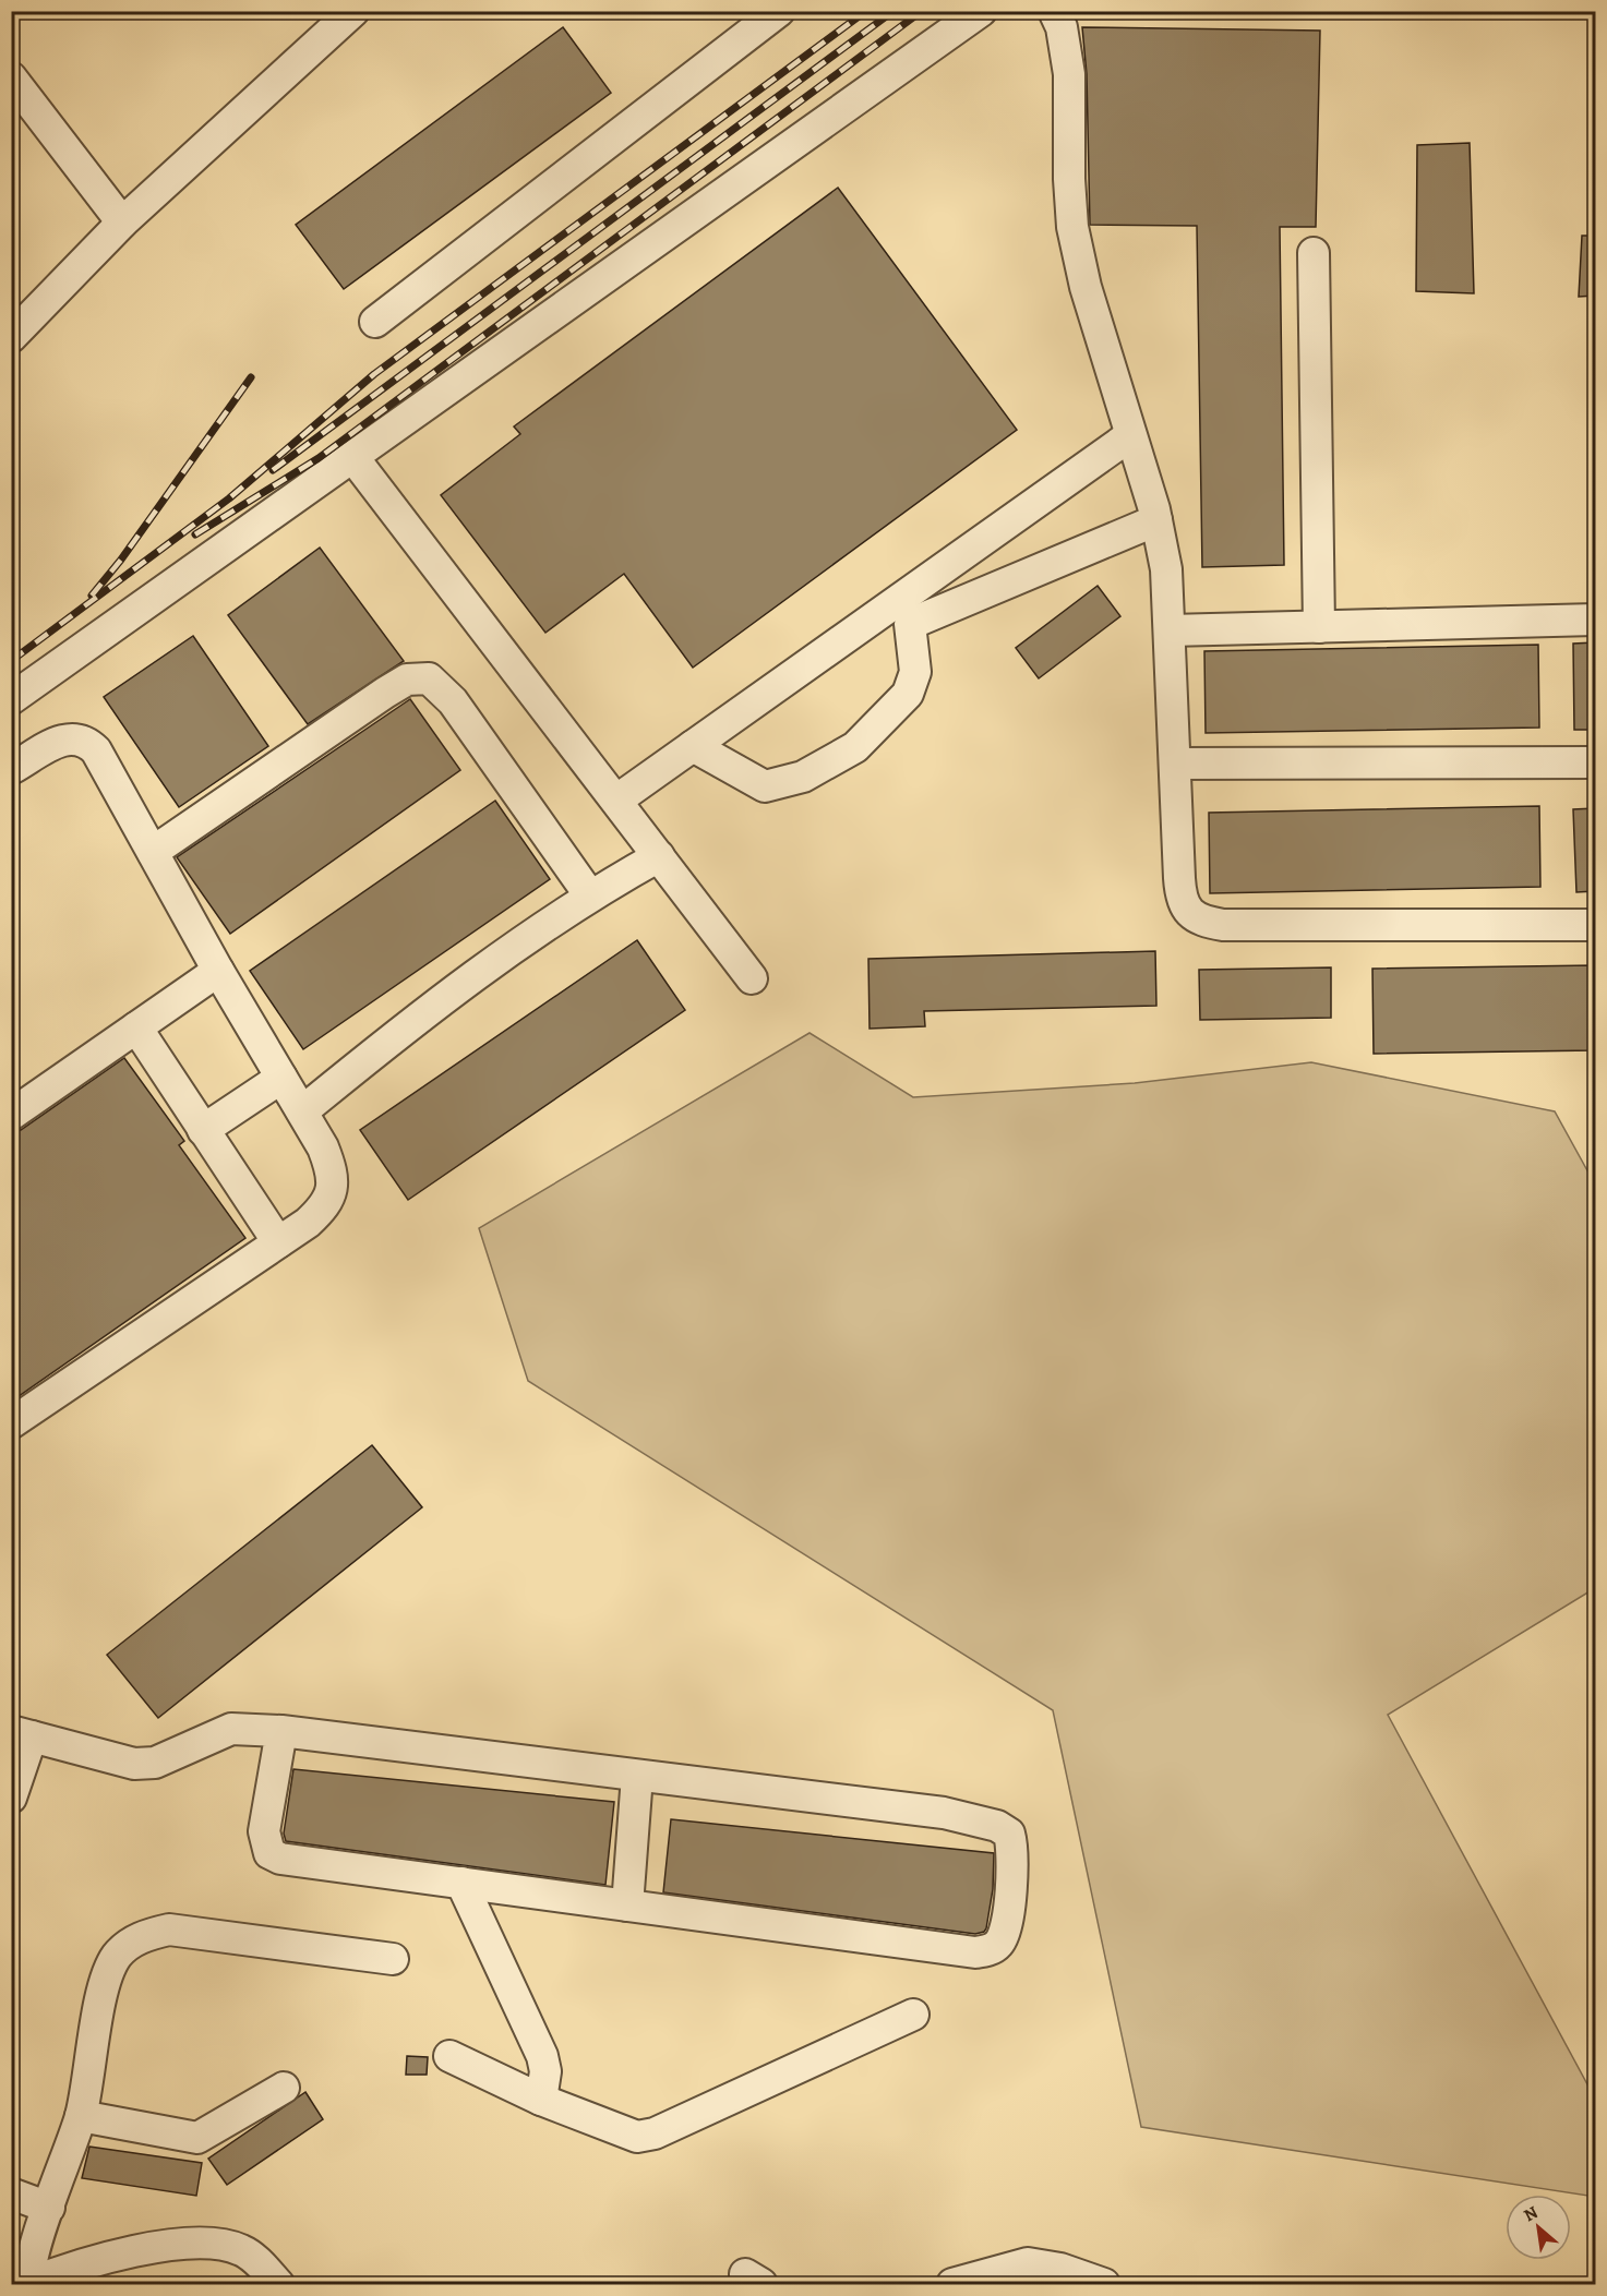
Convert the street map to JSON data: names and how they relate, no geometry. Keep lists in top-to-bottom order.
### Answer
{
  "north": "top left"
}
